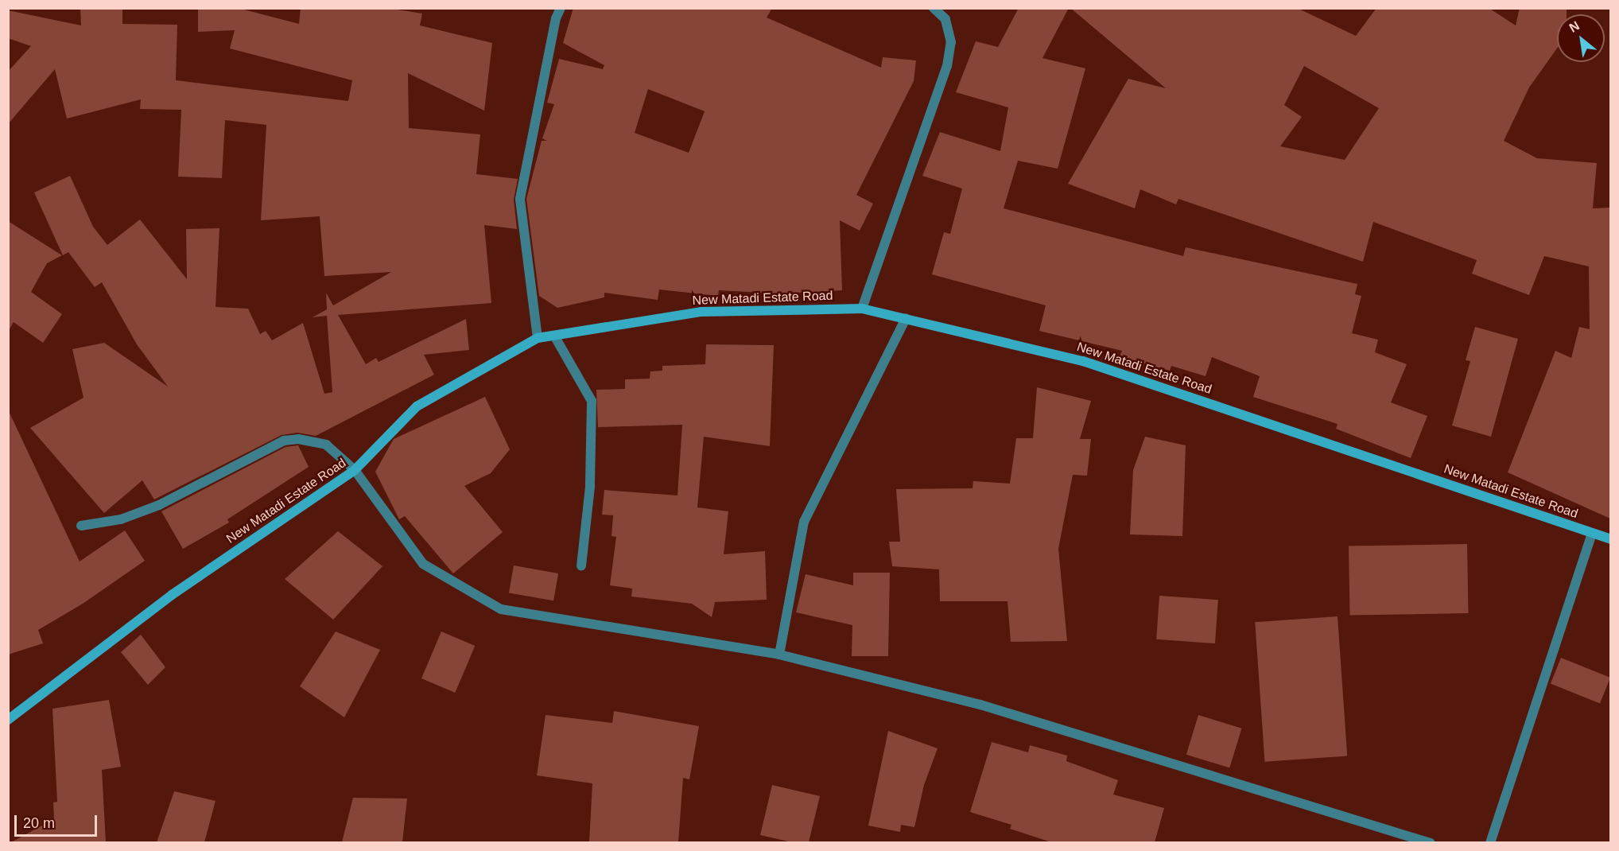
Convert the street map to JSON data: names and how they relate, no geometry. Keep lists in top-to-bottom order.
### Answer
{
  "streets": {
    "street": ["New Matadi Estate Road"]
  },
  "scale_bar": "20 m",
  "north": "top left"
}
